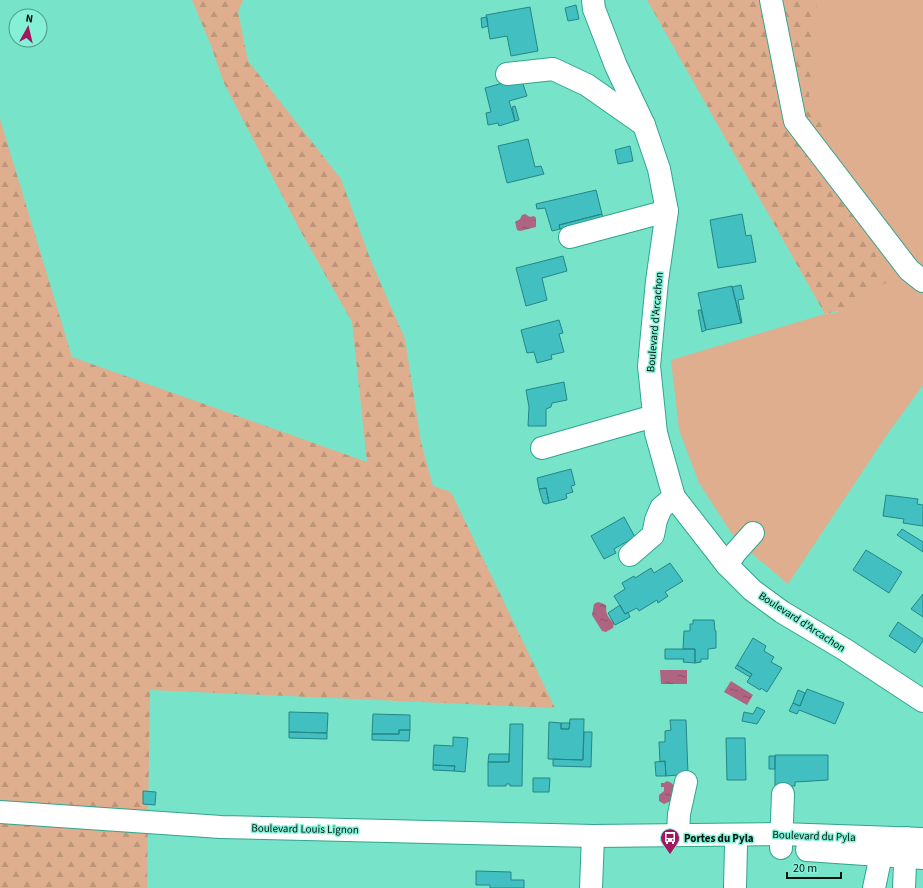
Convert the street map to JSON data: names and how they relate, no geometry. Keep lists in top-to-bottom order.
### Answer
{
  "streets": {
    "main road": ["Boulevard d'Arcachon", "Boulevard Louis Lignon", "Boulevard du Pyla"]
  },
  "crossings": [
    ["Boulevard Louis Lignon", "Boulevard du Pyla"]
  ],
  "places": {
    "bus stop": ["Portes du Pyla"]
  },
  "scale_bar": "20 m",
  "north": "top"
}
